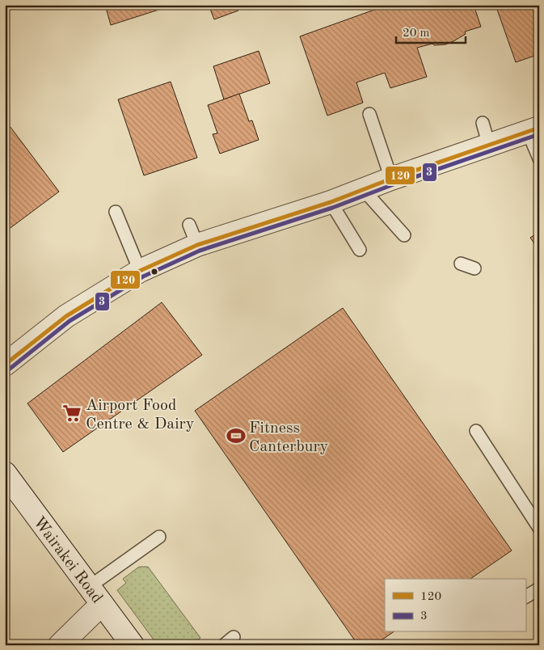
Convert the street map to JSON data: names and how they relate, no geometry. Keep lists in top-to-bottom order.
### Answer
{
  "streets": {
    "street": ["Wairakei Road"]
  },
  "places": {
    "supermarket": ["Airport Food Centre & Dairy"],
    "sports": ["Fitness Canterbury"]
  },
  "lines": ["transit line 120", "transit line 3"],
  "legend": ["120", "3"],
  "scale_bar": "20 m"
}
